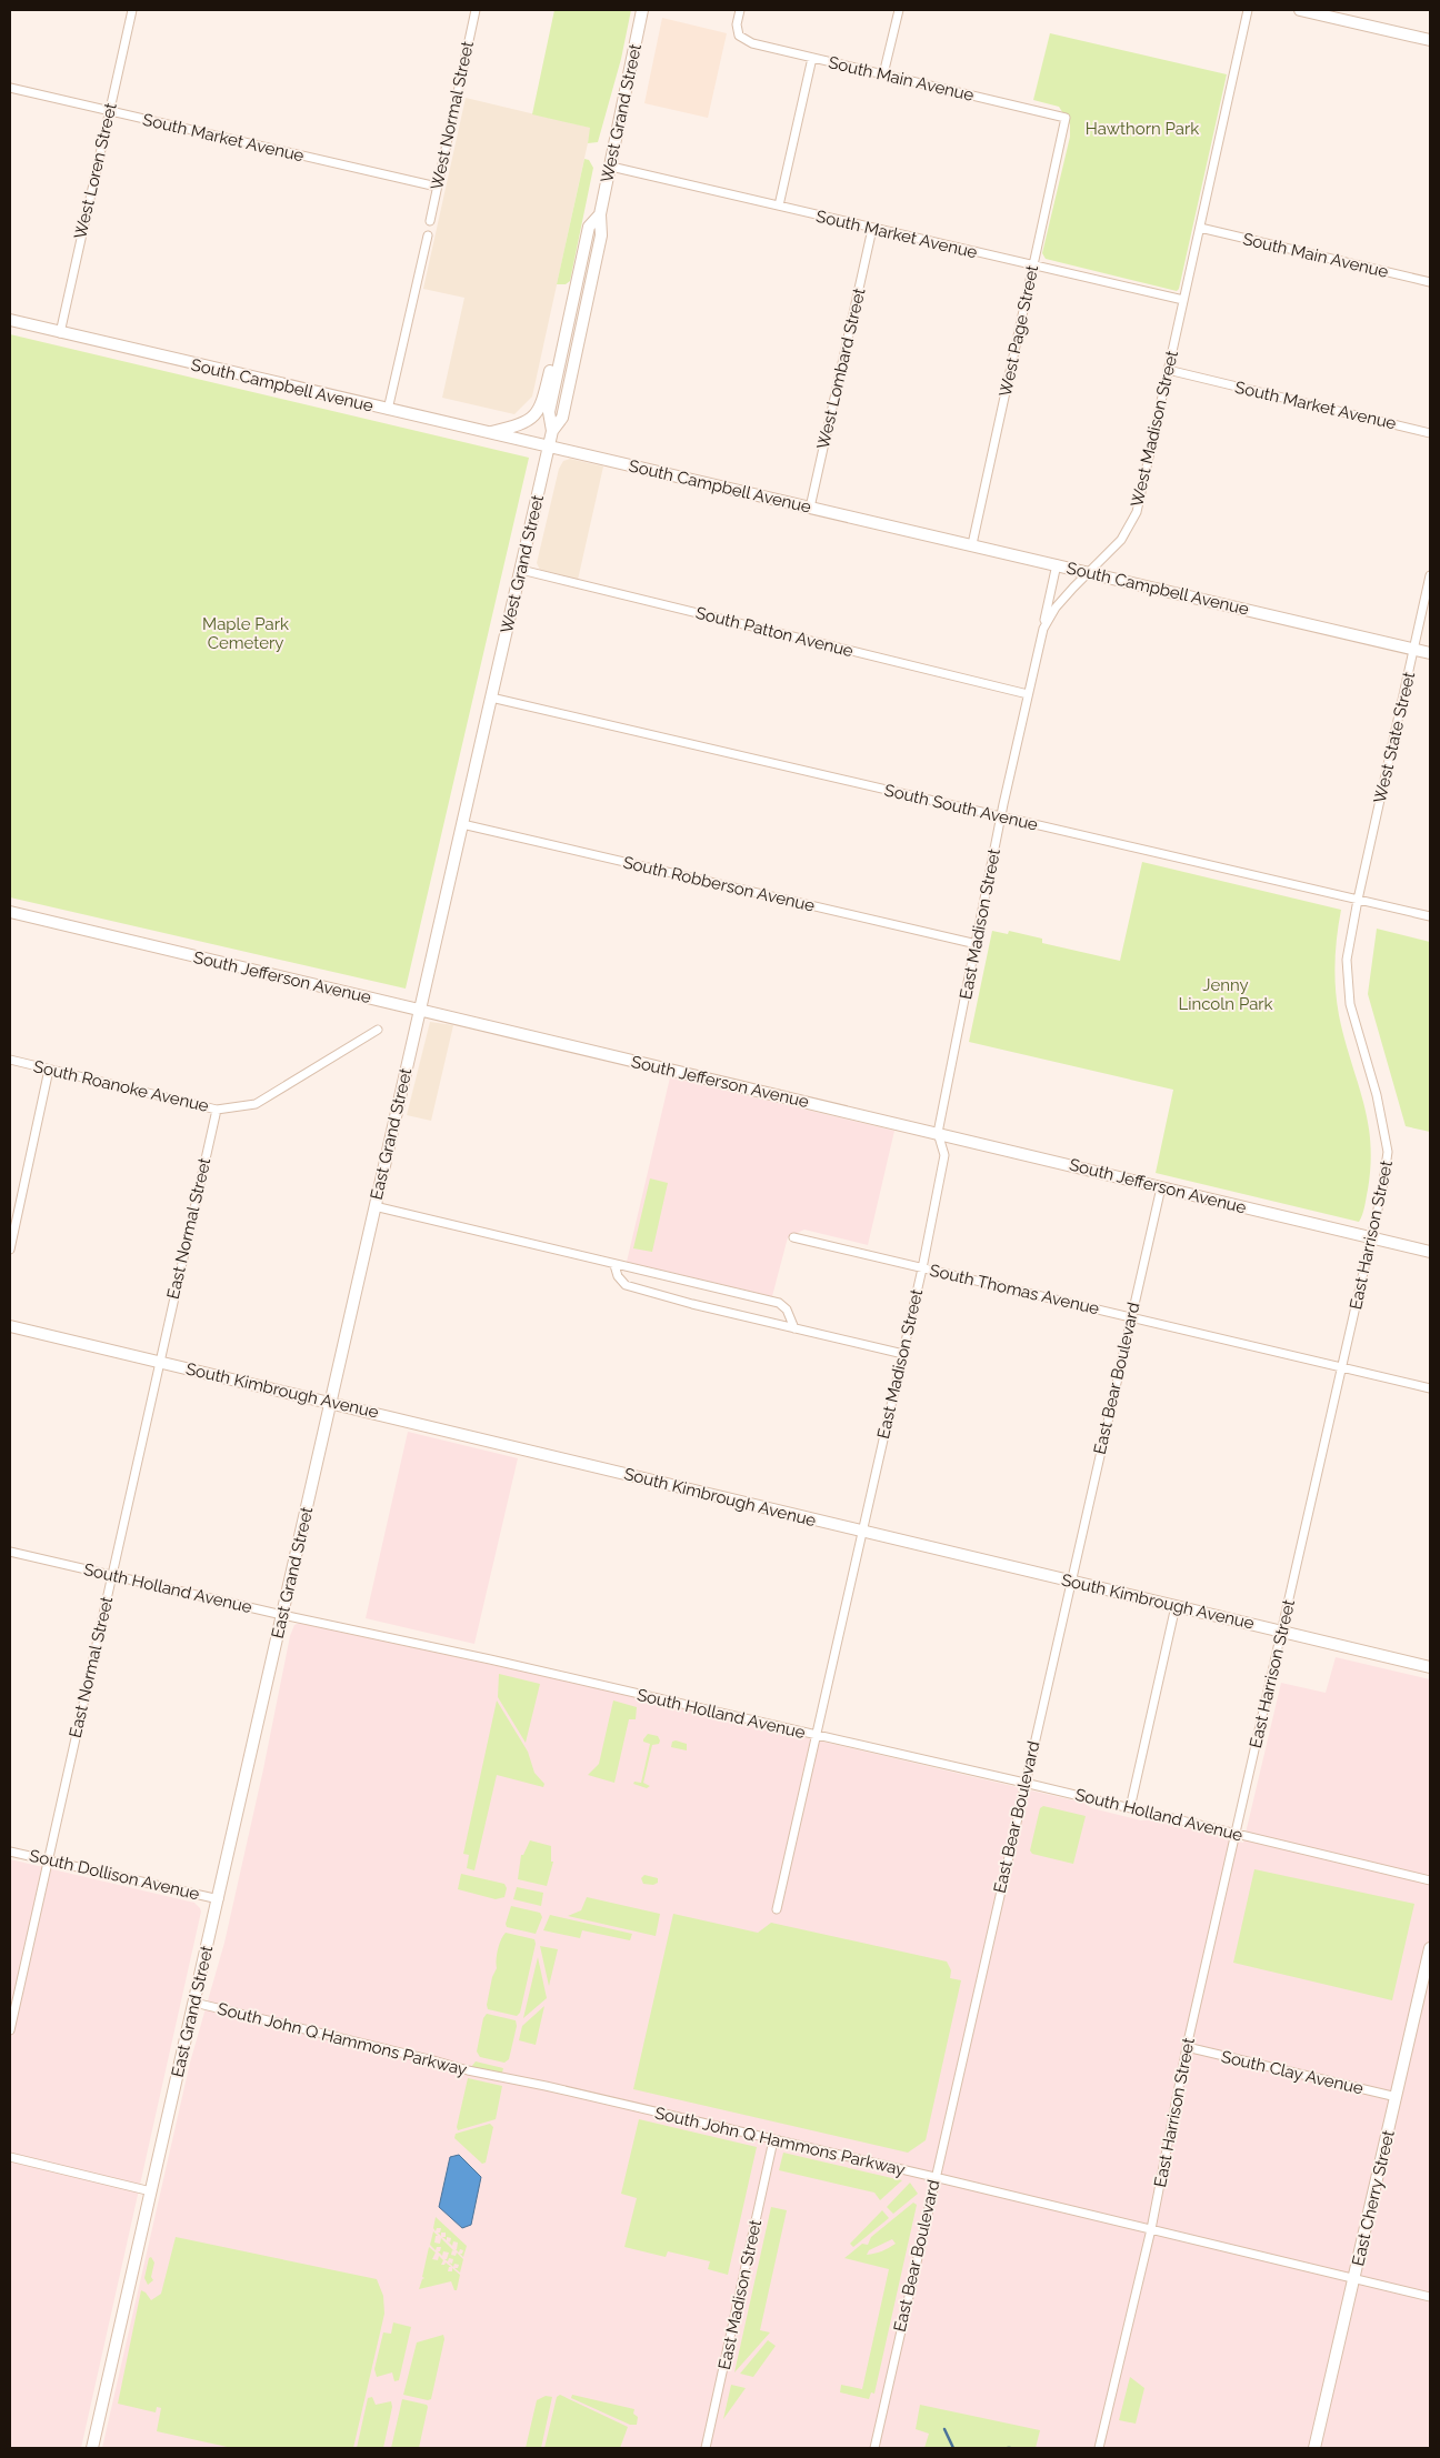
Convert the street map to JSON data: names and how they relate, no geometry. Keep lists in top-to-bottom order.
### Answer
{
  "streets": {
    "main road": [
      "West Grand Street",
      "South Campbell Avenue",
      "South Jefferson Avenue",
      "East Grand Street",
      "South Kimbrough Avenue",
      "East Cherry Street"
    ],
    "street": [
      "South Main Avenue",
      "West Normal Street",
      "South Market Avenue",
      "West Loren Street",
      "West Page Street",
      "West Lombard Street",
      "West Madison Street",
      "South Patton Avenue",
      "West State Street",
      "South South Avenue",
      "South Robberson Avenue",
      "East Madison Street",
      "South Roanoke Avenue",
      "East Normal Street",
      "East Harrison Street",
      "South Thomas Avenue",
      "East Bear Boulevard",
      "South Holland Avenue",
      "South Dollison Avenue",
      "South John Q Hammons Parkway",
      "South Clay Avenue"
    ]
  },
  "crossings": [
    ["South Main Avenue", "West Page Street"],
    ["South Main Avenue", "West Madison Street"],
    ["West Grand Street", "South Market Avenue"],
    ["West Grand Street", "South Campbell Avenue"],
    ["West Grand Street", "South Patton Avenue"],
    ["West Grand Street", "South South Avenue"],
    ["West Grand Street", "East Grand Street"],
    ["West Normal Street", "South Market Avenue"],
    ["South Market Avenue", "West Loren Street"],
    ["South Market Avenue", "West Page Street"],
    ["South Market Avenue", "West Lombard Street"],
    ["South Market Avenue", "West Madison Street"],
    ["West Loren Street", "South Campbell Avenue"],
    ["West Page Street", "South Campbell Avenue"],
    ["West Lombard Street", "South Campbell Avenue"],
    ["South Campbell Avenue", "West Madison Street"],
    ["South Campbell Avenue", "West State Street"],
    ["West Madison Street", "South Patton Avenue"],
    ["West Madison Street", "South South Avenue"],
    ["West Madison Street", "East Madison Street"],
    ["West State Street", "South South Avenue"],
    ["West State Street", "East Harrison Street"],
    ["South South Avenue", "East Madison Street"],
    ["South South Avenue", "East Grand Street"],
    ["South South Avenue", "East Harrison Street"],
    ["South Robberson Avenue", "East Madison Street"],
    ["South Robberson Avenue", "East Grand Street"],
    ["East Madison Street", "South Jefferson Avenue"],
    ["East Madison Street", "South Thomas Avenue"],
    ["East Madison Street", "South Kimbrough Avenue"],
    ["East Madison Street", "South Holland Avenue"],
    ["East Madison Street", "South John Q Hammons Parkway"],
    ["South Jefferson Avenue", "East Grand Street"],
    ["South Jefferson Avenue", "East Harrison Street"],
    ["South Jefferson Avenue", "East Bear Boulevard"],
    ["South Roanoke Avenue", "East Normal Street"],
    ["East Grand Street", "South Kimbrough Avenue"],
    ["East Grand Street", "South Holland Avenue"],
    ["East Grand Street", "South Dollison Avenue"],
    ["East Grand Street", "South John Q Hammons Parkway"],
    ["East Normal Street", "South Kimbrough Avenue"],
    ["East Normal Street", "South Holland Avenue"],
    ["East Normal Street", "South Dollison Avenue"],
    ["East Harrison Street", "South Thomas Avenue"],
    ["East Harrison Street", "South Kimbrough Avenue"],
    ["East Harrison Street", "South Holland Avenue"],
    ["East Harrison Street", "South John Q Hammons Parkway"],
    ["East Harrison Street", "South Clay Avenue"],
    ["South Thomas Avenue", "East Bear Boulevard"],
    ["East Bear Boulevard", "South Kimbrough Avenue"],
    ["East Bear Boulevard", "South Holland Avenue"],
    ["East Bear Boulevard", "South John Q Hammons Parkway"],
    ["South John Q Hammons Parkway", "East Cherry Street"],
    ["South Clay Avenue", "East Cherry Street"]
  ],
  "parks": ["Hawthorn Park", "Maple Park Cemetery", "Jenny Lincoln Park"]
}
